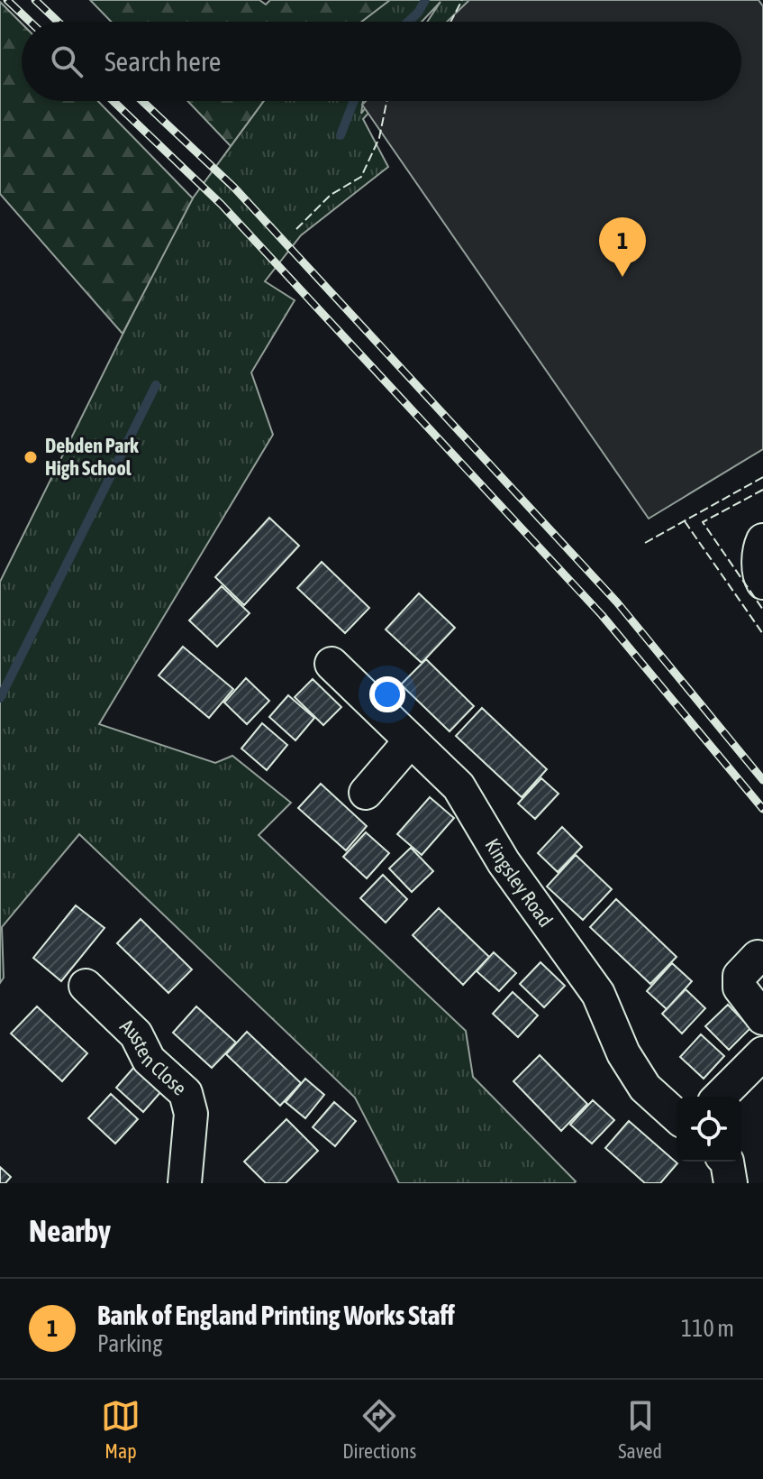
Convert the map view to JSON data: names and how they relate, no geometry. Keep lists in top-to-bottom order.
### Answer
{
  "streets": {
    "street": ["Kingsley Road", "Austen Close"]
  },
  "places": ["Debden Park High School"],
  "page": {
    "search": "Search here",
    "pins": "1",
    "heading": "Nearby",
    "list": [
      {
        "mark": "1",
        "name": "Bank of England Printing Works Staff",
        "note": "Parking",
        "value": "110 m"
      }
    ],
    "nav": ["Map", "Directions", "Saved"]
  }
}
